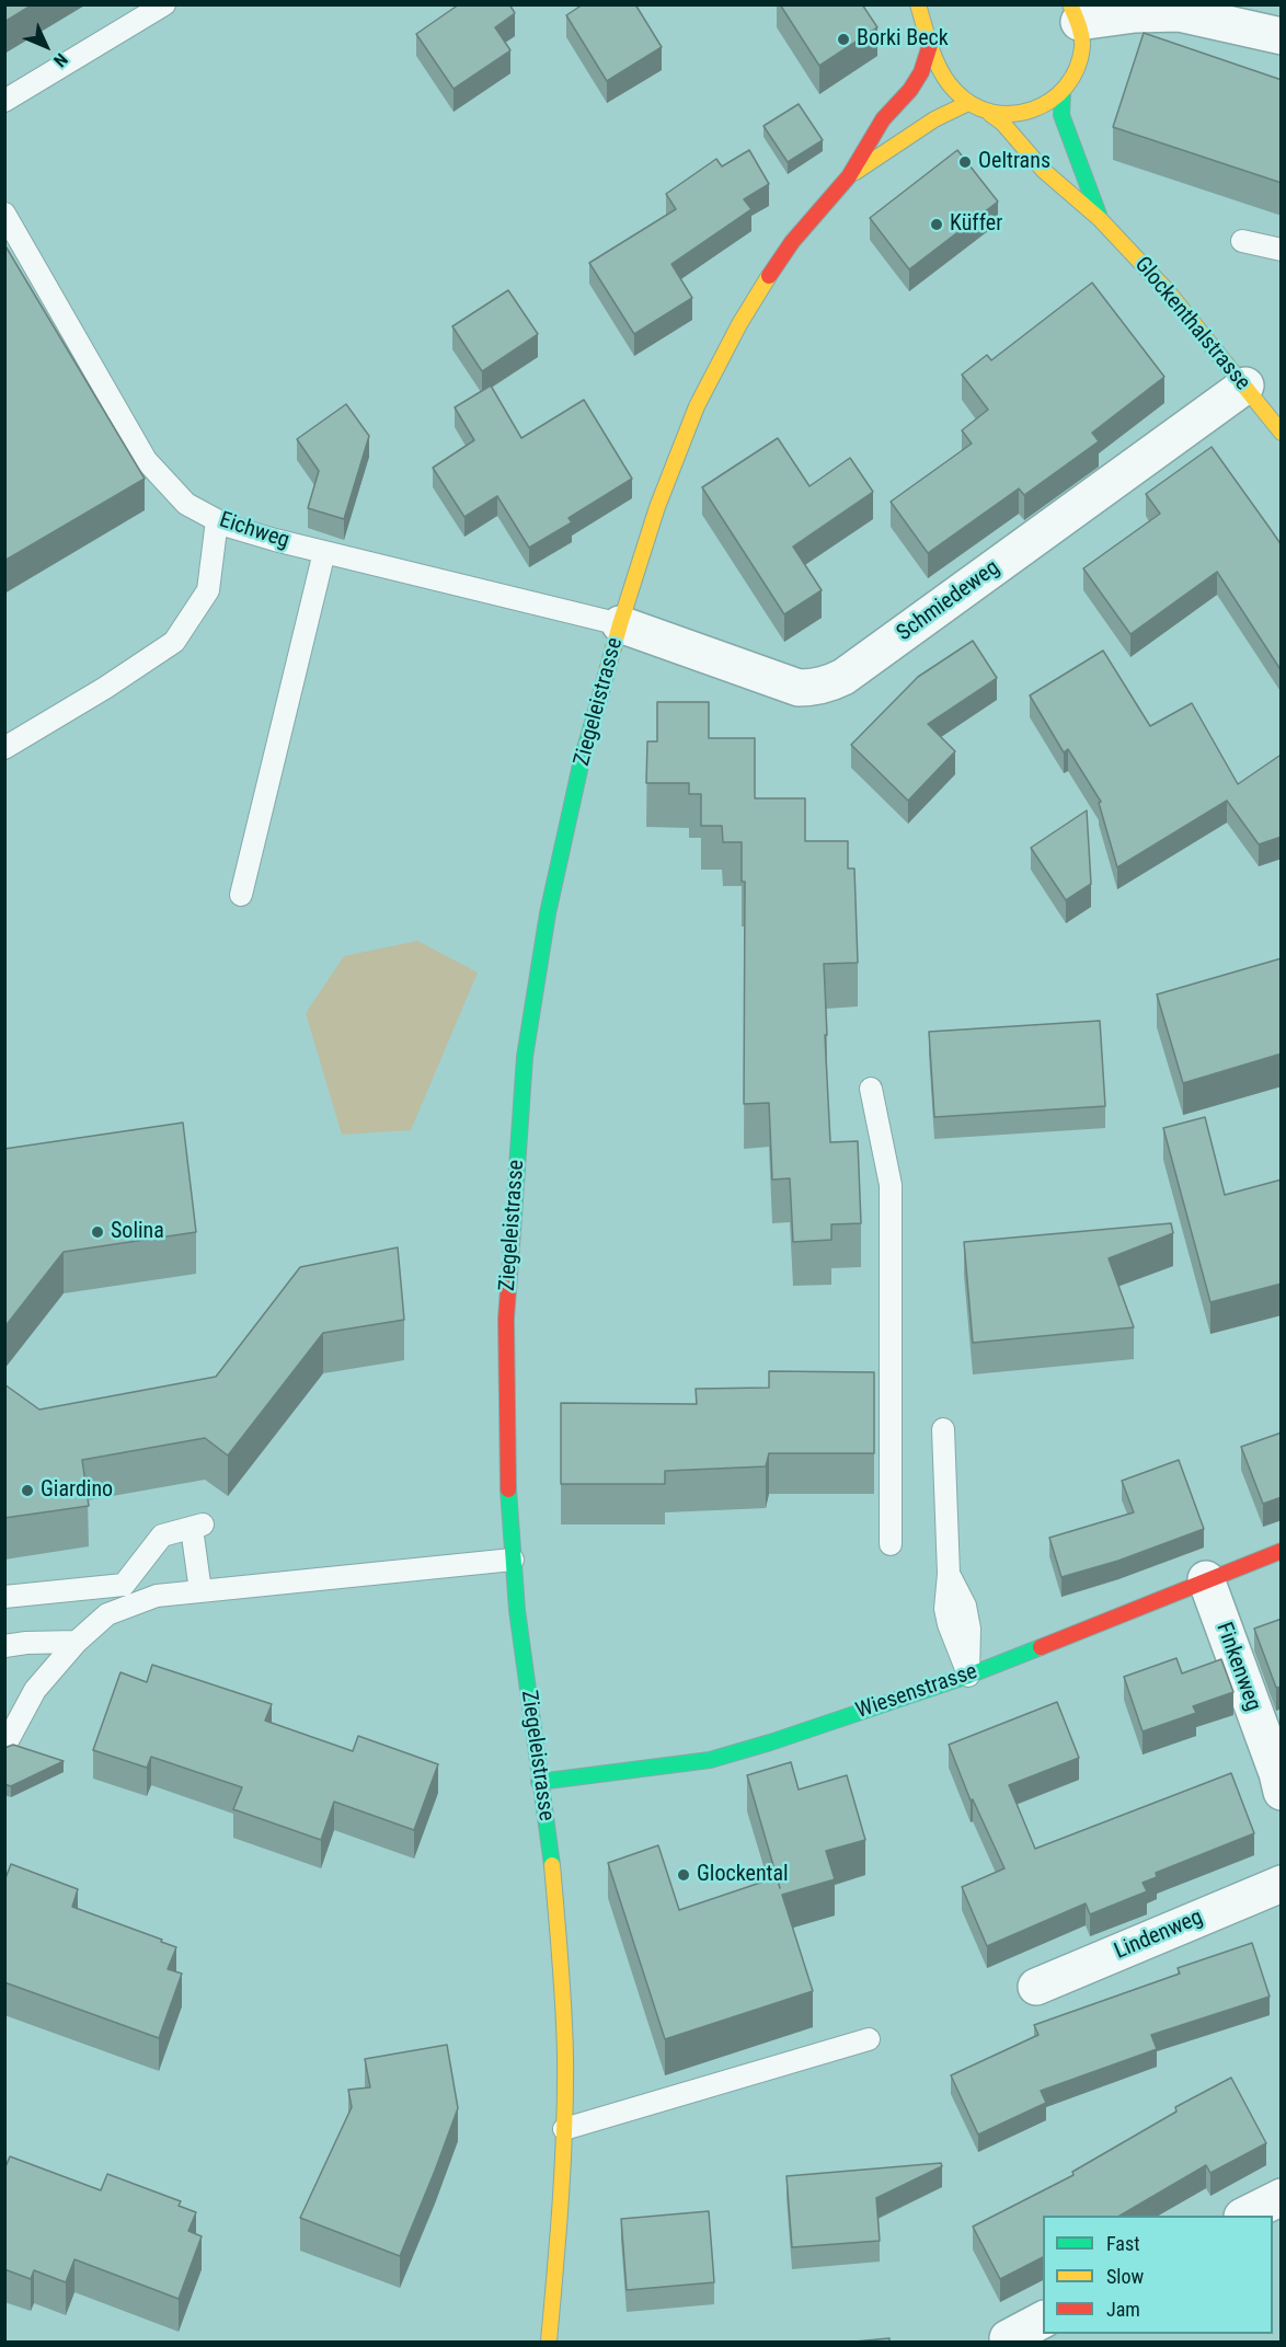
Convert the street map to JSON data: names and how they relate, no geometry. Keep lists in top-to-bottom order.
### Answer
{
  "streets": {
    "street": [
      "Glockenthalstrasse",
      "Schmiedeweg",
      "Ziegeleistrasse",
      "Finkenweg",
      "Wiesenstrasse",
      "Lindenweg"
    ],
    "lane": ["Eichweg"]
  },
  "crossings": [
    ["Glockenthalstrasse", "Schmiedeweg"],
    ["Eichweg", "Schmiedeweg"],
    ["Eichweg", "Ziegeleistrasse"],
    ["Schmiedeweg", "Ziegeleistrasse"],
    ["Ziegeleistrasse", "Wiesenstrasse"],
    ["Finkenweg", "Wiesenstrasse"]
  ],
  "places": [
    "Borki Beck",
    "Oeltrans",
    "Küffer",
    "Solina",
    "Giardino",
    "Glockental"
  ],
  "legend": ["Fast", "Slow", "Jam"],
  "north": "bottom right"
}
